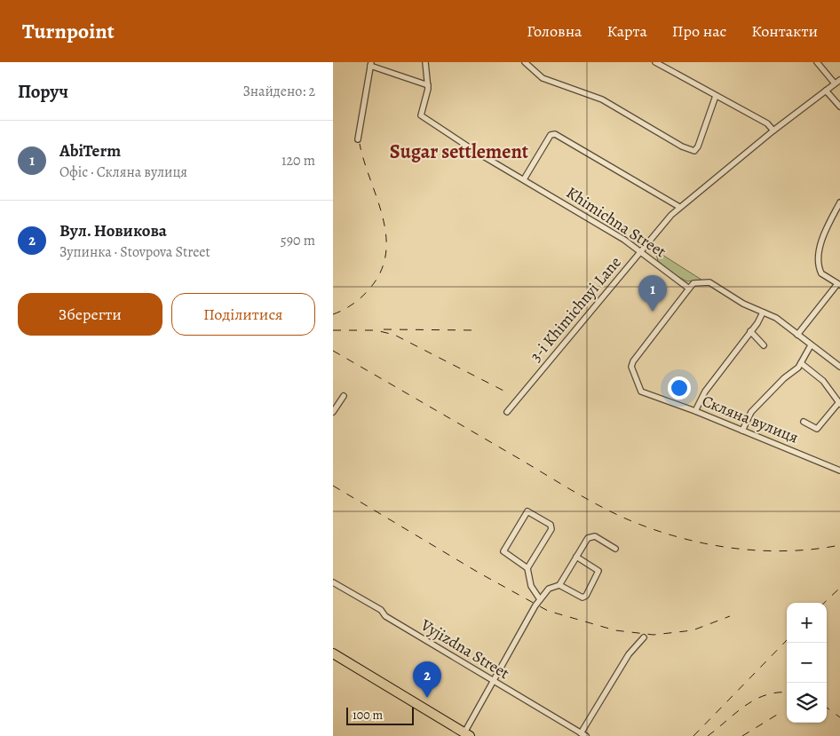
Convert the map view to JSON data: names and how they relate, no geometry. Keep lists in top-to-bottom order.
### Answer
{
  "streets": {
    "street": [
      "Khimichna Street",
      "3-i Khimichnyi Lane",
      "Скляна вулиця",
      "Vyjizdna Street"
    ]
  },
  "crossings": [
    ["Khimichna Street", "3-i Khimichnyi Lane"],
    ["Khimichna Street", "Скляна вулиця"]
  ],
  "districts": ["Sugar settlement"],
  "scale_bar": "100 m",
  "page": {
    "header": "Turnpoint",
    "nav": [
      "Головна",
      "Карта",
      "Про нас",
      "Контакти"
    ],
    "heading": ["Поруч", "Знайдено: 2"],
    "list": [
      {
        "mark": "1",
        "name": "AbiTerm",
        "note": "Офіс · Скляна вулиця",
        "value": "120 m"
      },
      {
        "mark": "2",
        "name": "Вул. Новикова",
        "note": "Зупинка · Stovpova Street",
        "value": "590 m"
      }
    ],
    "pins": ["1", "2"],
    "buttons": ["Зберегти", "Поділитися"],
    "map_buttons": ["+", "−"],
    "scale": "100 m"
  }
}
